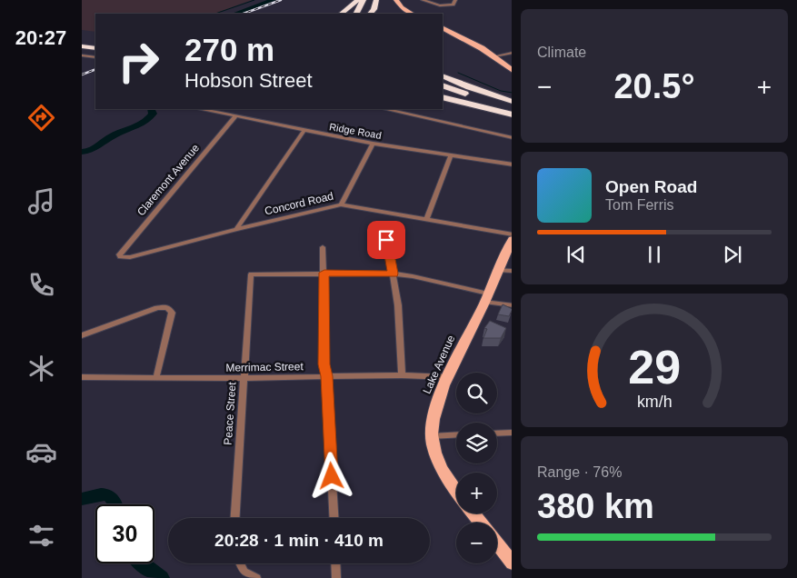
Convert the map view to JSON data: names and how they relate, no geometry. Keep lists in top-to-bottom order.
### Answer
{
  "streets": {
    "main road": ["Lake Avenue"],
    "street": [
      "Ridge Road",
      "Claremont Avenue",
      "Concord Road",
      "Merrimac Street",
      "Peace Street"
    ]
  },
  "crossings": [
    ["Ridge Road", "Claremont Avenue"],
    ["Claremont Avenue", "Concord Road"],
    ["Lake Avenue", "Merrimac Street"],
    ["Merrimac Street", "Peace Street"]
  ],
  "page": {
    "tabs": "20:27",
    "tile": [
      "Climate",
      ["Range · 76%", "380 km"]
    ],
    "turn": ["270 m", "Hobson Street"],
    "heat": ["−", "20.5°", "+"],
    "song": ["Open Road", "Tom Ferris"],
    "map_buttons": ["+", "−"],
    "limit": "30",
    "trip": "20:28 · 1 min · 410 m",
    "gauge": ["29", "km/h"]
  }
}
